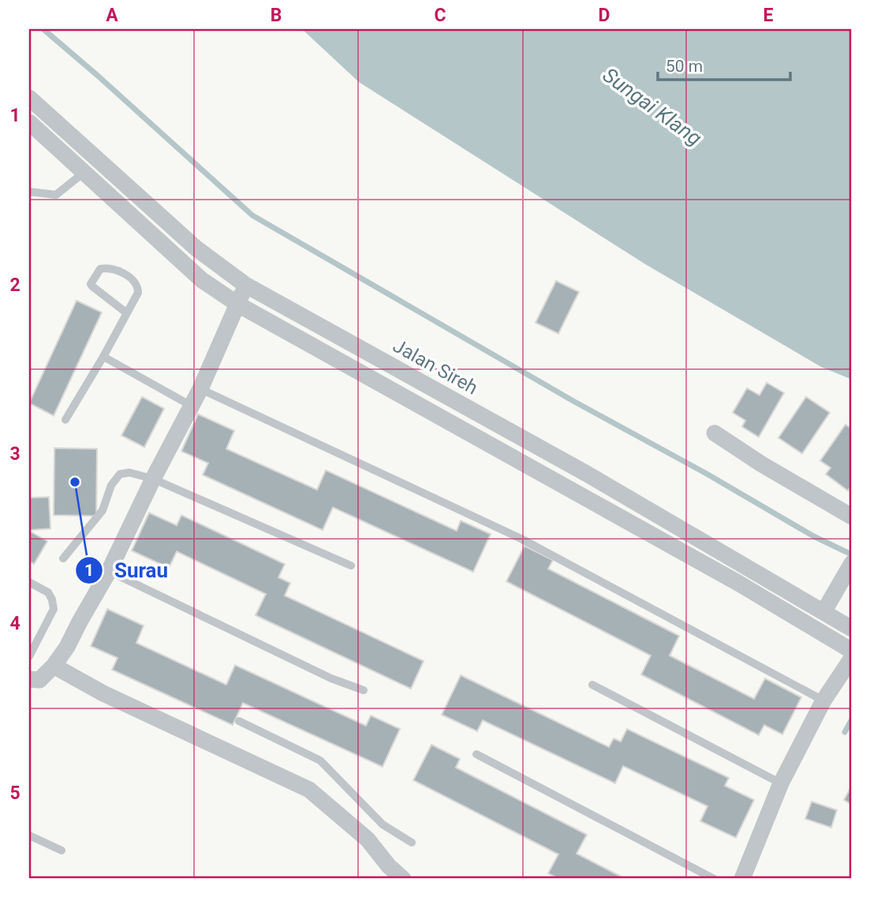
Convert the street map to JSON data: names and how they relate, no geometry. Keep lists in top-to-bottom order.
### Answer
{
  "streets": {
    "street": ["Jalan Sireh"]
  },
  "water": ["Sungai Klang"],
  "places": ["Surau"],
  "scale_bar": "50 m",
  "grid": {
    "columns": [
      "A",
      "B",
      "C",
      "D",
      "E"
    ],
    "rows": [
      "1",
      "2",
      "3",
      "4",
      "5"
    ]
  }
}
